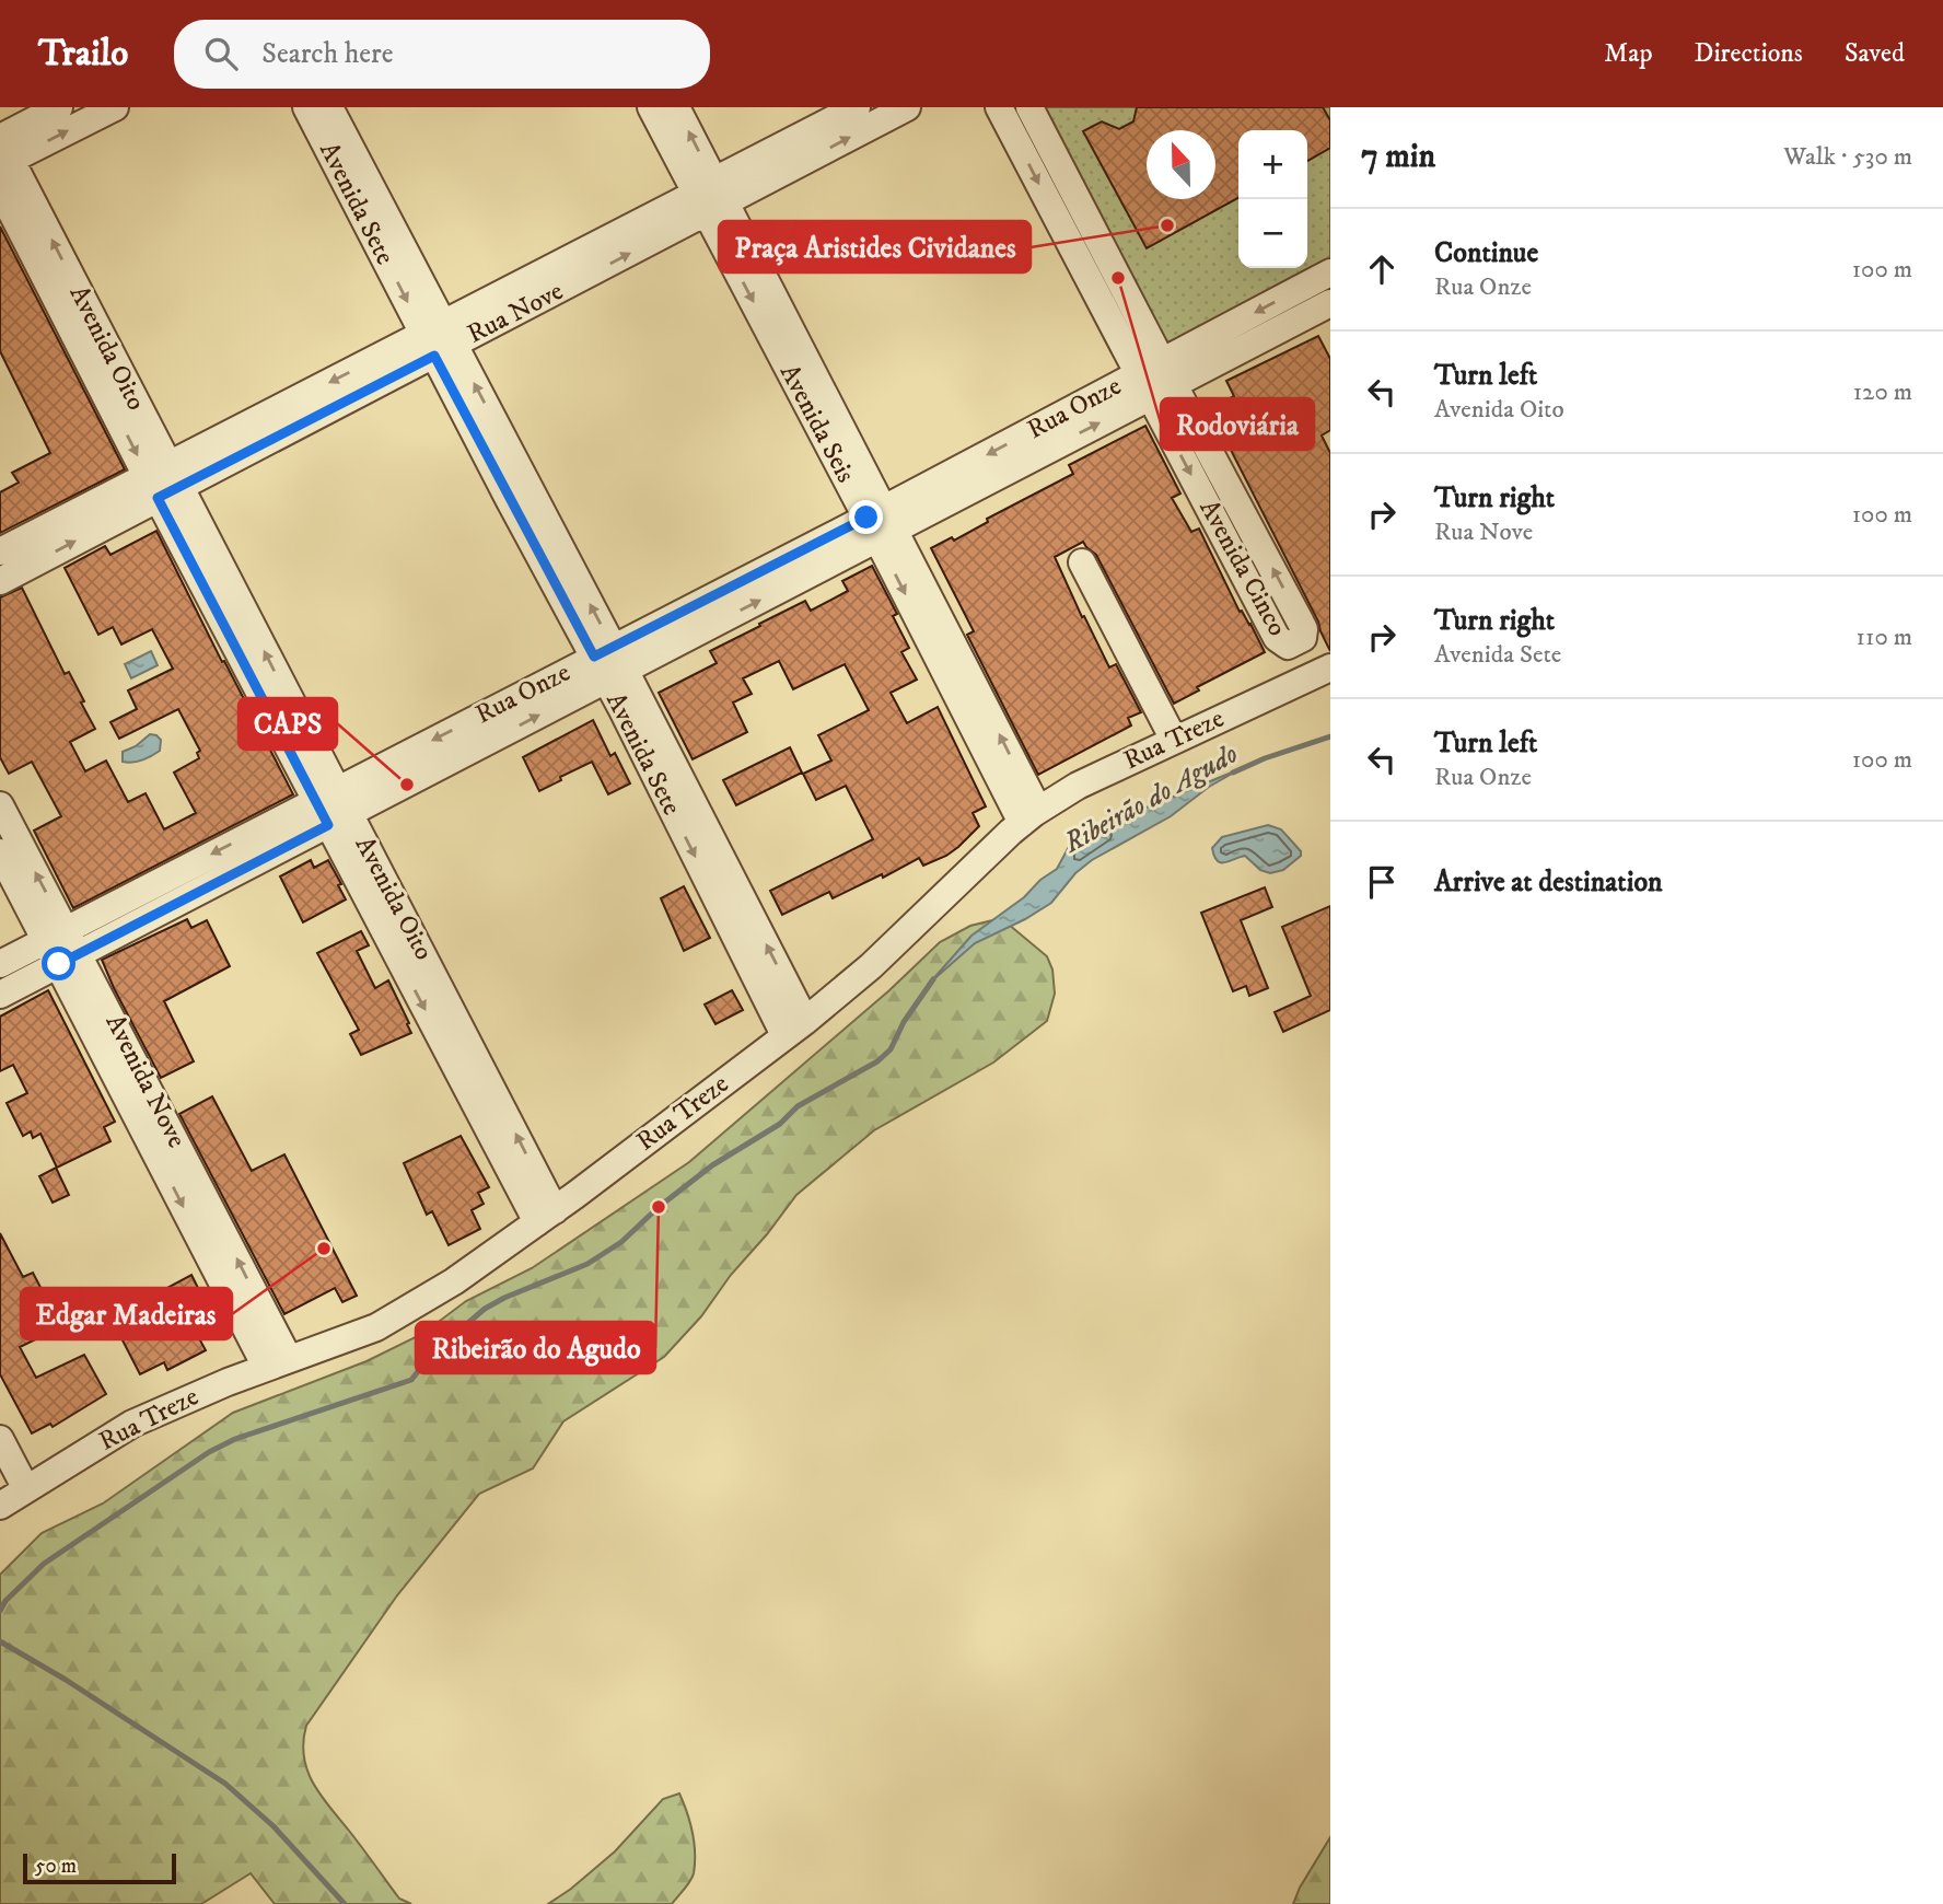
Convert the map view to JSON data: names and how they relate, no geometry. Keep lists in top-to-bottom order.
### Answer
{
  "streets": {
    "street": [
      "Avenida Sete",
      "Rua Nove",
      "Avenida Oito",
      "Rua Onze",
      "Avenida Seis",
      "Avenida Cinco",
      "Rua Treze",
      "Avenida Nove"
    ]
  },
  "crossings": [
    ["Avenida Sete", "Rua Nove"],
    ["Avenida Sete", "Rua Onze"],
    ["Avenida Sete", "Rua Treze"],
    ["Rua Nove", "Avenida Oito"],
    ["Rua Nove", "Avenida Seis"],
    ["Avenida Oito", "Rua Onze"],
    ["Avenida Oito", "Rua Treze"],
    ["Rua Onze", "Avenida Seis"],
    ["Rua Onze", "Avenida Cinco"],
    ["Rua Onze", "Avenida Nove"],
    ["Avenida Seis", "Rua Treze"],
    ["Rua Treze", "Avenida Nove"]
  ],
  "water": ["Ribeirão do Agudo"],
  "places": [
    "Praça Aristides Cividanes",
    "Rodoviária",
    "CAPS",
    "Ribeirão do Agudo",
    "Edgar Madeiras"
  ],
  "scale_bar": "50 m",
  "north": "top",
  "page": {
    "header": "Trailo",
    "search": "Search here",
    "nav": ["Map", "Directions", "Saved"],
    "heading": ["7 min", "Walk · 530 m"],
    "map_buttons": ["+", "−"],
    "list": [
      ["Continue", "Rua Onze", "100 m"],
      ["Turn left", "Avenida Oito", "120 m"],
      ["Turn right", "Rua Nove", "100 m"],
      ["Turn right", "Avenida Sete", "110 m"],
      ["Turn left", "Rua Onze", "100 m"],
      "Arrive at destination"
    ],
    "scale": "50 m"
  }
}
